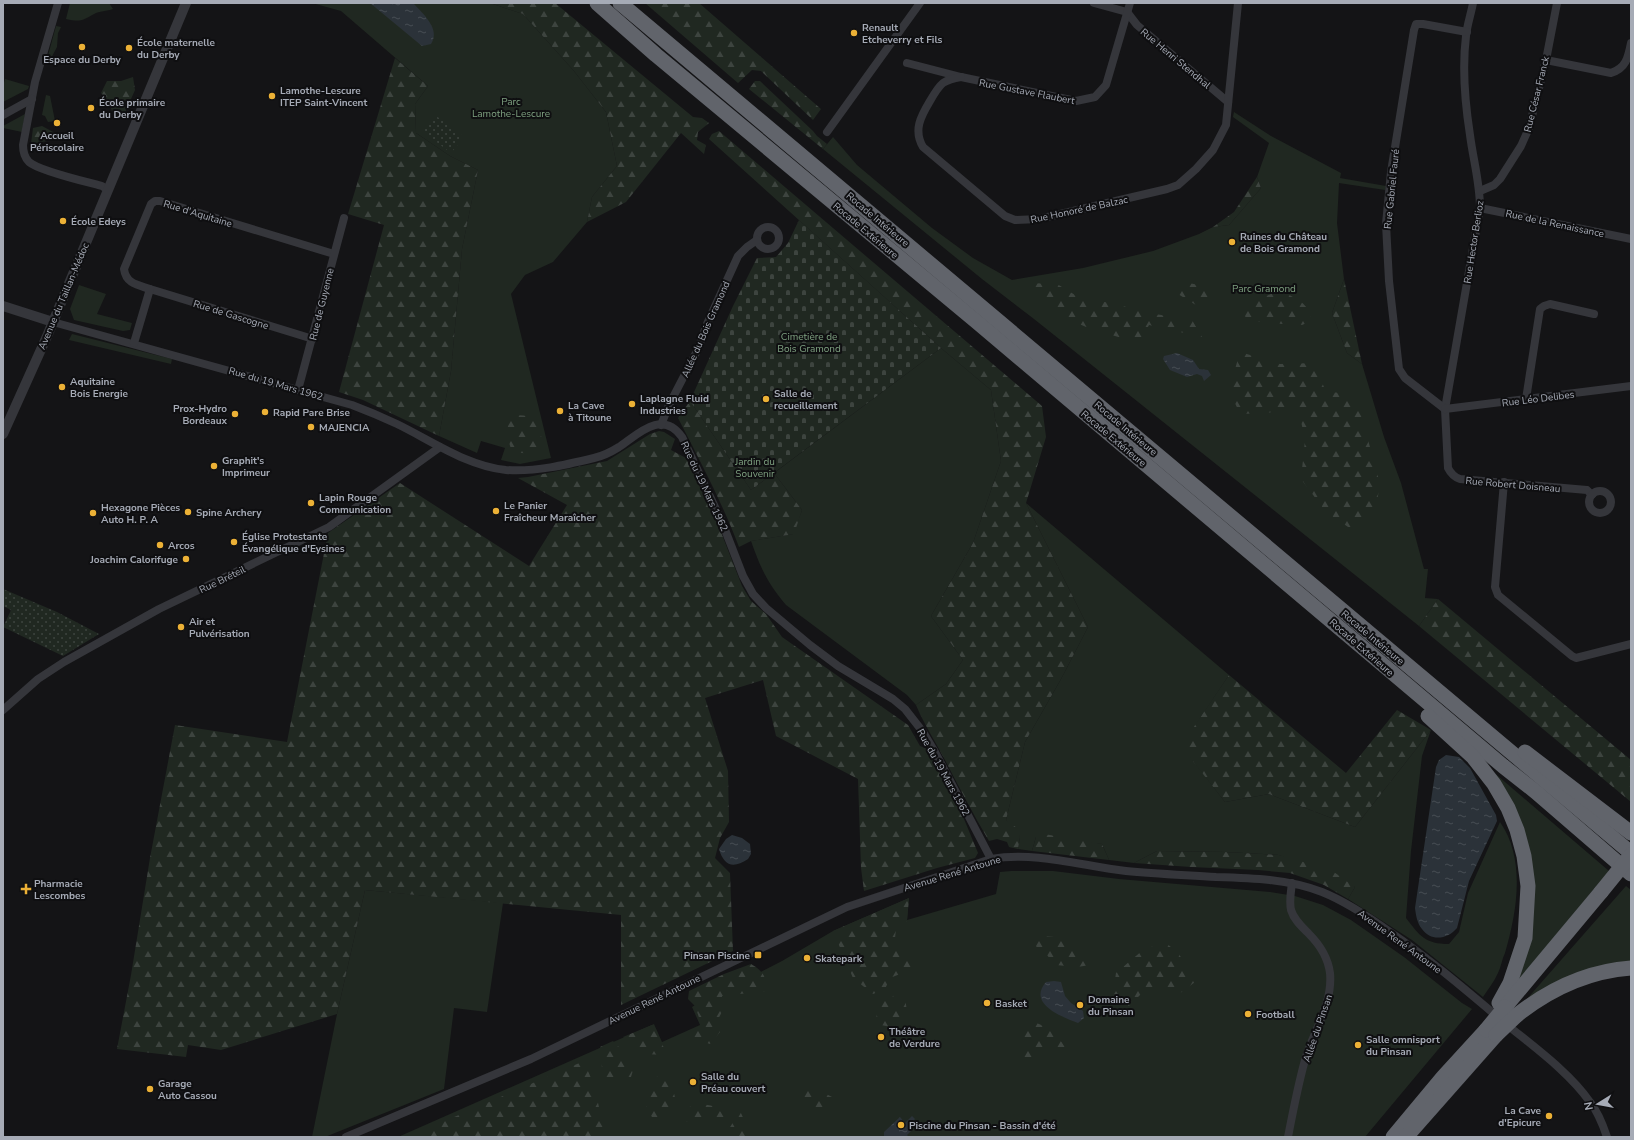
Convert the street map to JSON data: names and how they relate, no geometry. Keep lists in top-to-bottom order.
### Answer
{
  "streets": {
    "highway": ["Rocade Intérieure", "Rocade Extérieure"],
    "street": [
      "Rue Henri Stendhal",
      "Rue Gustave Flaubert",
      "Rue César Franck",
      "Rue Gabriel Fauré",
      "Rue Honoré de Balzac",
      "Rue d'Aquitaine",
      "Rue de la Renaissance",
      "Rue Hector Berlioz",
      "Avenue du Taillan-Médoc",
      "Rue de Guyenne",
      "Rue de Gascogne",
      "Allée du Bois Gramond",
      "Rue du 19 Mars 1962",
      "Rue Léo Delibes",
      "Rue Robert Doisneau",
      "Rue Bréteil",
      "Avenue René Antoune",
      "Allée du Pinsan"
    ]
  },
  "crossings": [
    ["Rue Henri Stendhal", "Rue Gustave Flaubert"],
    ["Rue Henri Stendhal", "Rue Honoré de Balzac"],
    ["Rue Gustave Flaubert", "Rue Honoré de Balzac"],
    ["Rue César Franck", "Rue Hector Berlioz"],
    ["Rue Gabriel Fauré", "Rue Hector Berlioz"],
    ["Rue Gabriel Fauré", "Rue Léo Delibes"],
    ["Rue Gabriel Fauré", "Rue Robert Doisneau"],
    ["Rue d'Aquitaine", "Rue de Guyenne"],
    ["Rue d'Aquitaine", "Rue de Gascogne"],
    ["Rue de la Renaissance", "Rue Hector Berlioz"],
    ["Rue Hector Berlioz", "Rue Léo Delibes"],
    ["Rue Hector Berlioz", "Rue Robert Doisneau"],
    ["Avenue du Taillan-Médoc", "Rue du 19 Mars 1962"],
    ["Rue de Guyenne", "Rue de Gascogne"],
    ["Rue de Guyenne", "Rue du 19 Mars 1962"],
    ["Allée du Bois Gramond", "Rue du 19 Mars 1962"],
    ["Rue du 19 Mars 1962", "Rue Bréteil"],
    ["Rue du 19 Mars 1962", "Avenue René Antoune"],
    ["Rue Léo Delibes", "Rue Robert Doisneau"],
    ["Avenue René Antoune", "Allée du Pinsan"]
  ],
  "parks": [
    "Parc Lamothe-Lescure",
    "Parc Gramond",
    "Cimetière de Bois Gramond",
    "Jardin du Souvenir"
  ],
  "places": {
    "other": [
      "Renault Etcheverry et Fils",
      "Espace du Derby",
      "École maternelle du Derby",
      "Lamothe-Lescure ITEP Saint-Vincent",
      "École primaire du Derby",
      "Accueil Périscolaire",
      "École Edeys",
      "Ruines du Château de Bois Gramond",
      "Aquitaine Bois Energie",
      "Salle de recueillement",
      "Laplagne Fluid Industries",
      "La Cave à Titoune",
      "Rapid Pare Brise",
      "Prox-Hydro Bordeaux",
      "MAJENCIA",
      "Graphit's Imprimeur",
      "Lapin Rouge Communication",
      "Le Panier Fraîcheur Maraîcher",
      "Spine Archery",
      "Hexagone Pièces Auto H. P. A",
      "Église Protestante Évangélique d'Eysines",
      "Arcos",
      "Joachim Calorifuge",
      "Air et Pulvérisation",
      "Skatepark",
      "Basket",
      "Domaine du Pinsan",
      "Football",
      "Théâtre de Verdure",
      "Salle omnisport du Pinsan",
      "Salle du Préau couvert",
      "Garage Auto Cassou",
      "La Cave d'Epicure",
      "Piscine du Pinsan - Bassin d'été"
    ],
    "health": ["Pharmacie Lescombes"],
    "transit": ["Pinsan Piscine"]
  },
  "north": "left"
}
